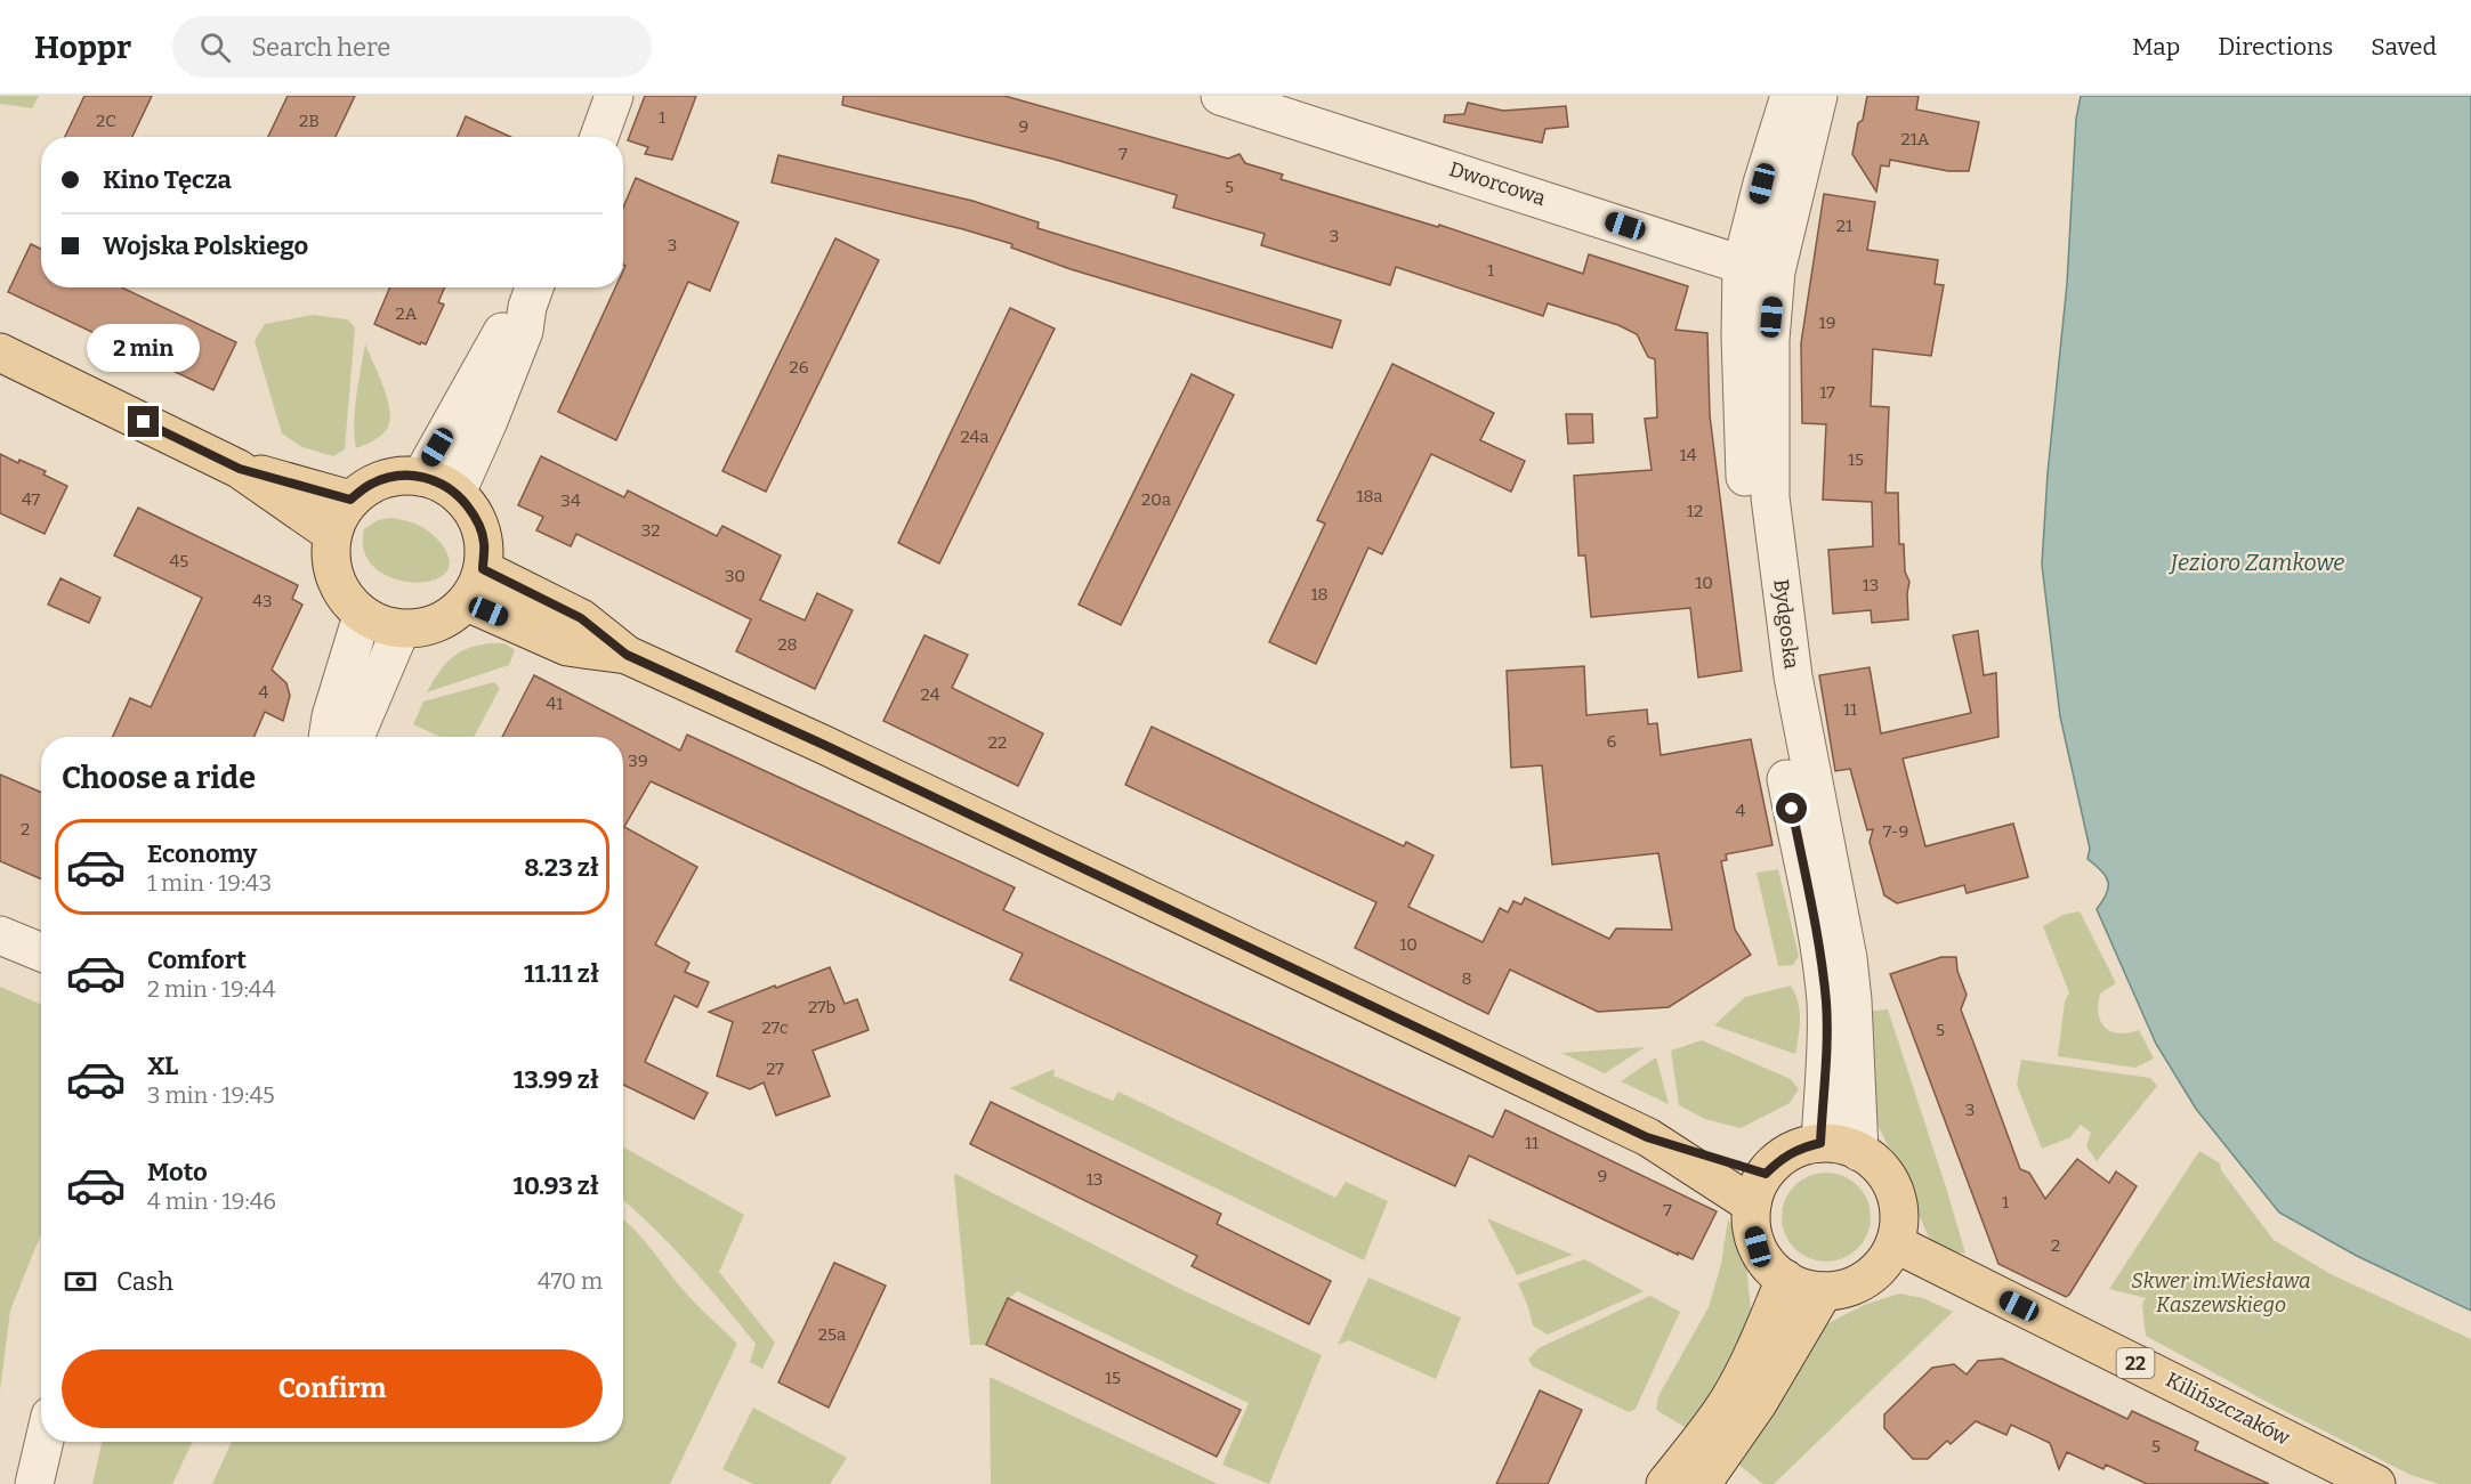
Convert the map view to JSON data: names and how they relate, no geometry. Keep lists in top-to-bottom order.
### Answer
{
  "streets": {
    "main road": ["22", "Kilińszczaków"],
    "street": ["Dworcowa", "Bydgoska"]
  },
  "crossings": [
    ["Dworcowa", "Bydgoska"],
    ["Bydgoska", "Kilińszczaków"]
  ],
  "water": ["Jezioro Zamkowe"],
  "parks": ["Skwer im.Wiesława Kaszewskiego"],
  "house_numbers": [
    "1",
    "2C",
    "2B",
    "9",
    "21A",
    "7",
    "5",
    "21",
    "3",
    "3",
    "1",
    "2A",
    "19",
    "26",
    "17",
    "24a",
    "14",
    "15",
    "18a",
    "47",
    "20a",
    "34",
    "12",
    "32",
    "45",
    "30",
    "10",
    "13",
    "18",
    "43",
    "28",
    "4",
    "24",
    "41",
    "11",
    "6",
    "22",
    "39",
    "4",
    "2",
    "7-9",
    "10",
    "8",
    "27b",
    "27c",
    "5",
    "27",
    "3",
    "11",
    "9",
    "13",
    "1",
    "7",
    "2",
    "25a",
    "15",
    "5"
  ],
  "page": {
    "header": "Hoppr",
    "search": "Search here",
    "nav": ["Map", "Directions", "Saved"],
    "banner": ["Kino Tęcza", "Wojska Polskiego"],
    "bubble": "2 min",
    "heading": "Choose a ride",
    "list": [
      {
        "name": "Economy",
        "note": "1 min · 19:43",
        "value": "8.23 zł"
      },
      {
        "name": "Comfort",
        "note": "2 min · 19:44",
        "value": "11.11 zł"
      },
      {
        "name": "XL",
        "note": "3 min · 19:45",
        "value": "13.99 zł"
      },
      {
        "name": "Moto",
        "note": "4 min · 19:46",
        "value": "10.93 zł"
      }
    ],
    "pay": ["Cash", "470 m"],
    "buttons": "Confirm"
  }
}
